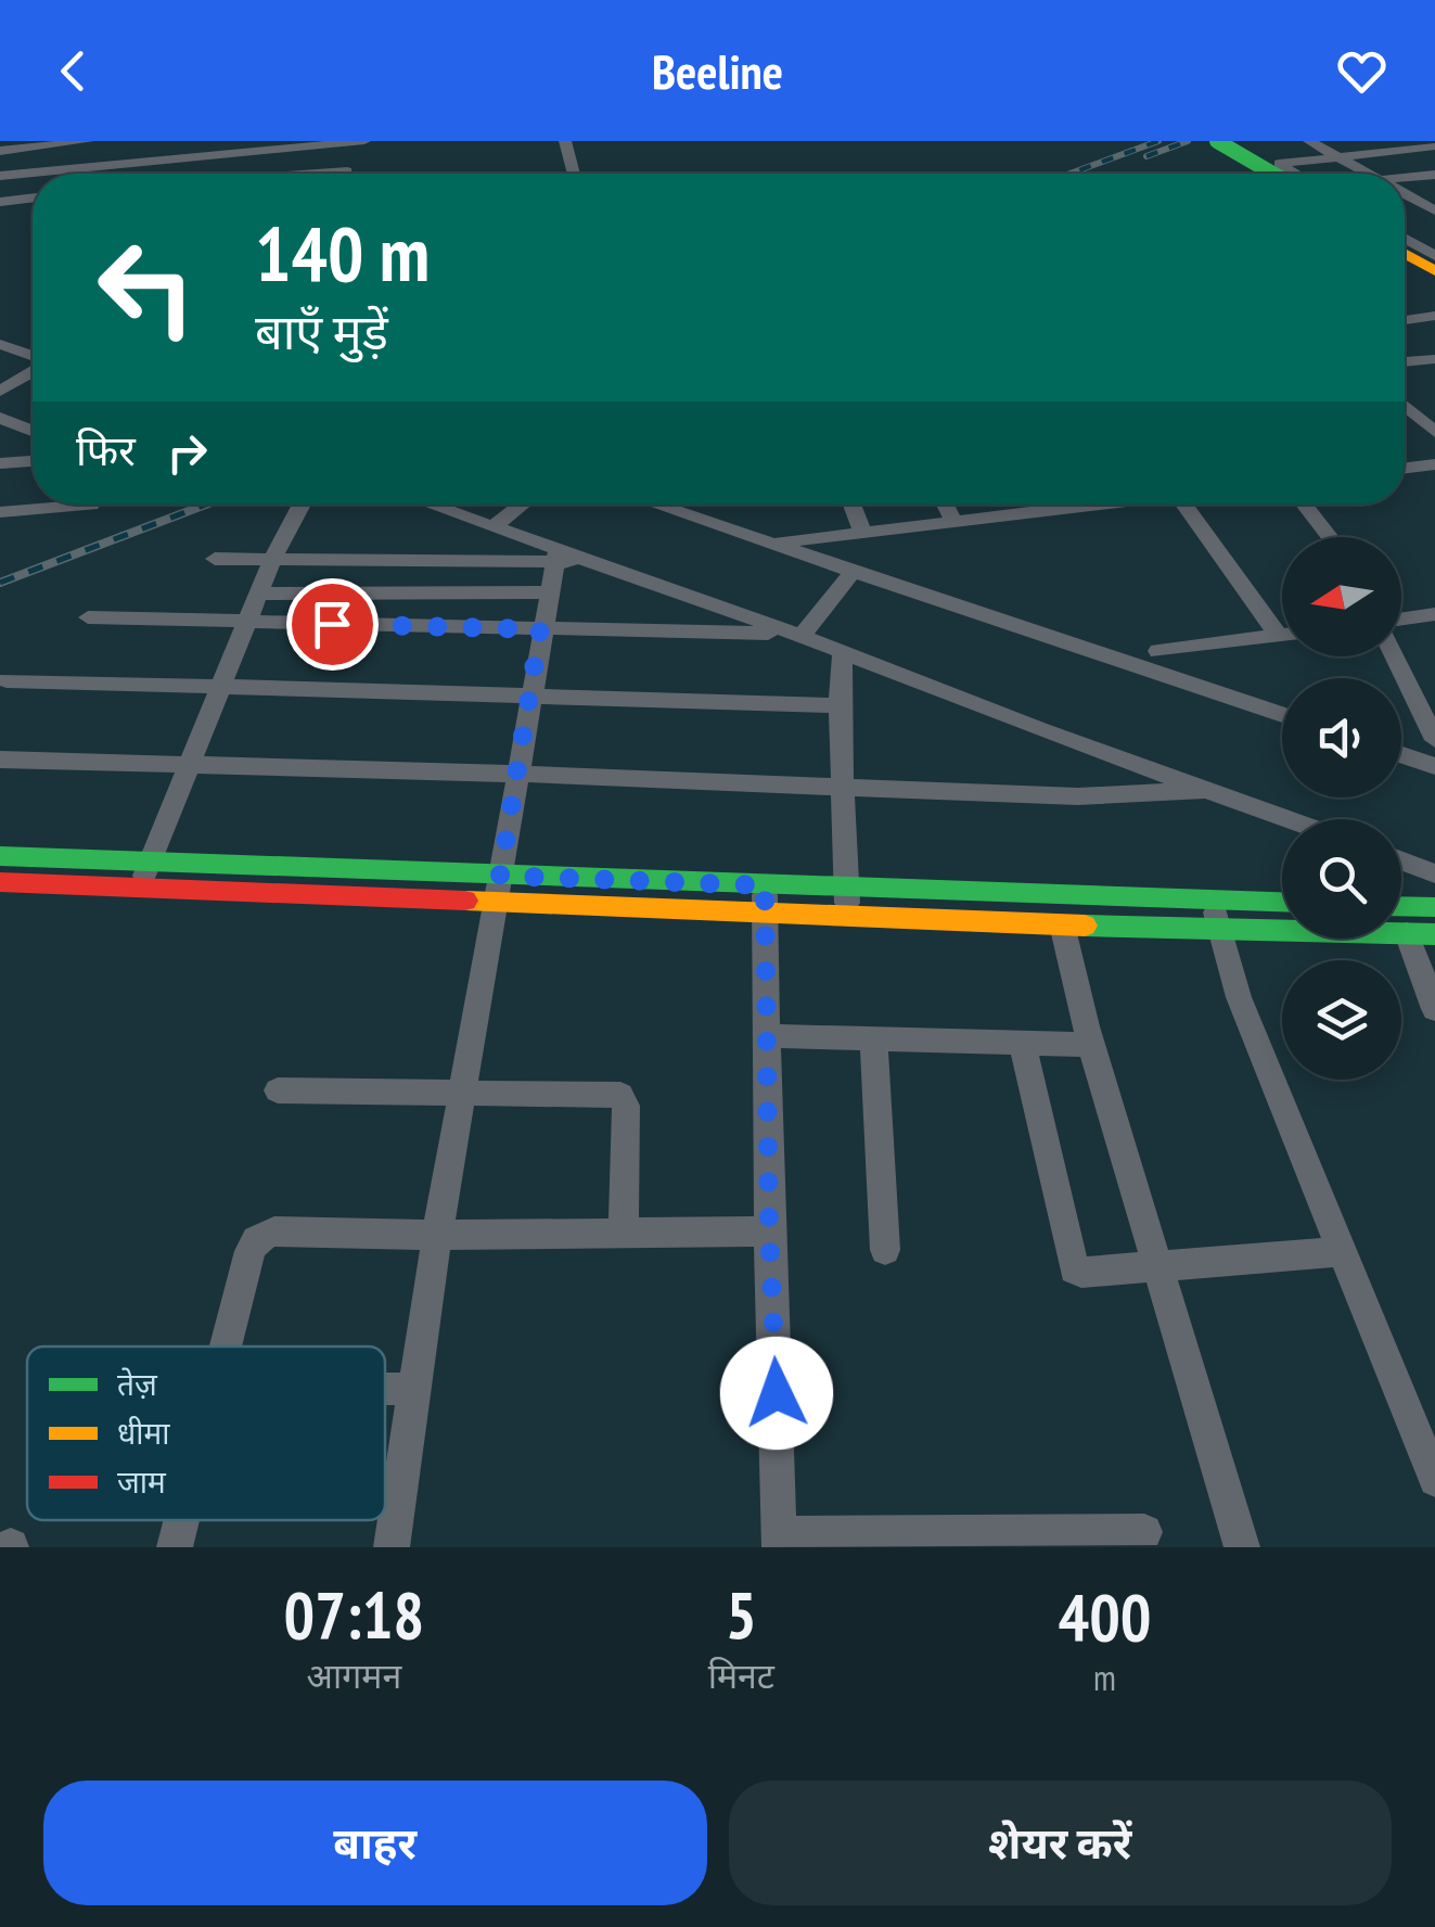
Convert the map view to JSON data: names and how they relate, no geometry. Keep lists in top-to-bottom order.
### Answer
{
  "legend": ["तेज़", "धीमा", "जाम"],
  "north": "left",
  "page": {
    "header": "Beeline",
    "turn": ["140 m", "बाएँ मुड़ें"],
    "then": "फिर",
    "eta": [
      "07:18",
      "आगमन",
      "5",
      "मिनट",
      "400",
      "m"
    ],
    "buttons": ["बाहर", "शेयर करें"]
  }
}
